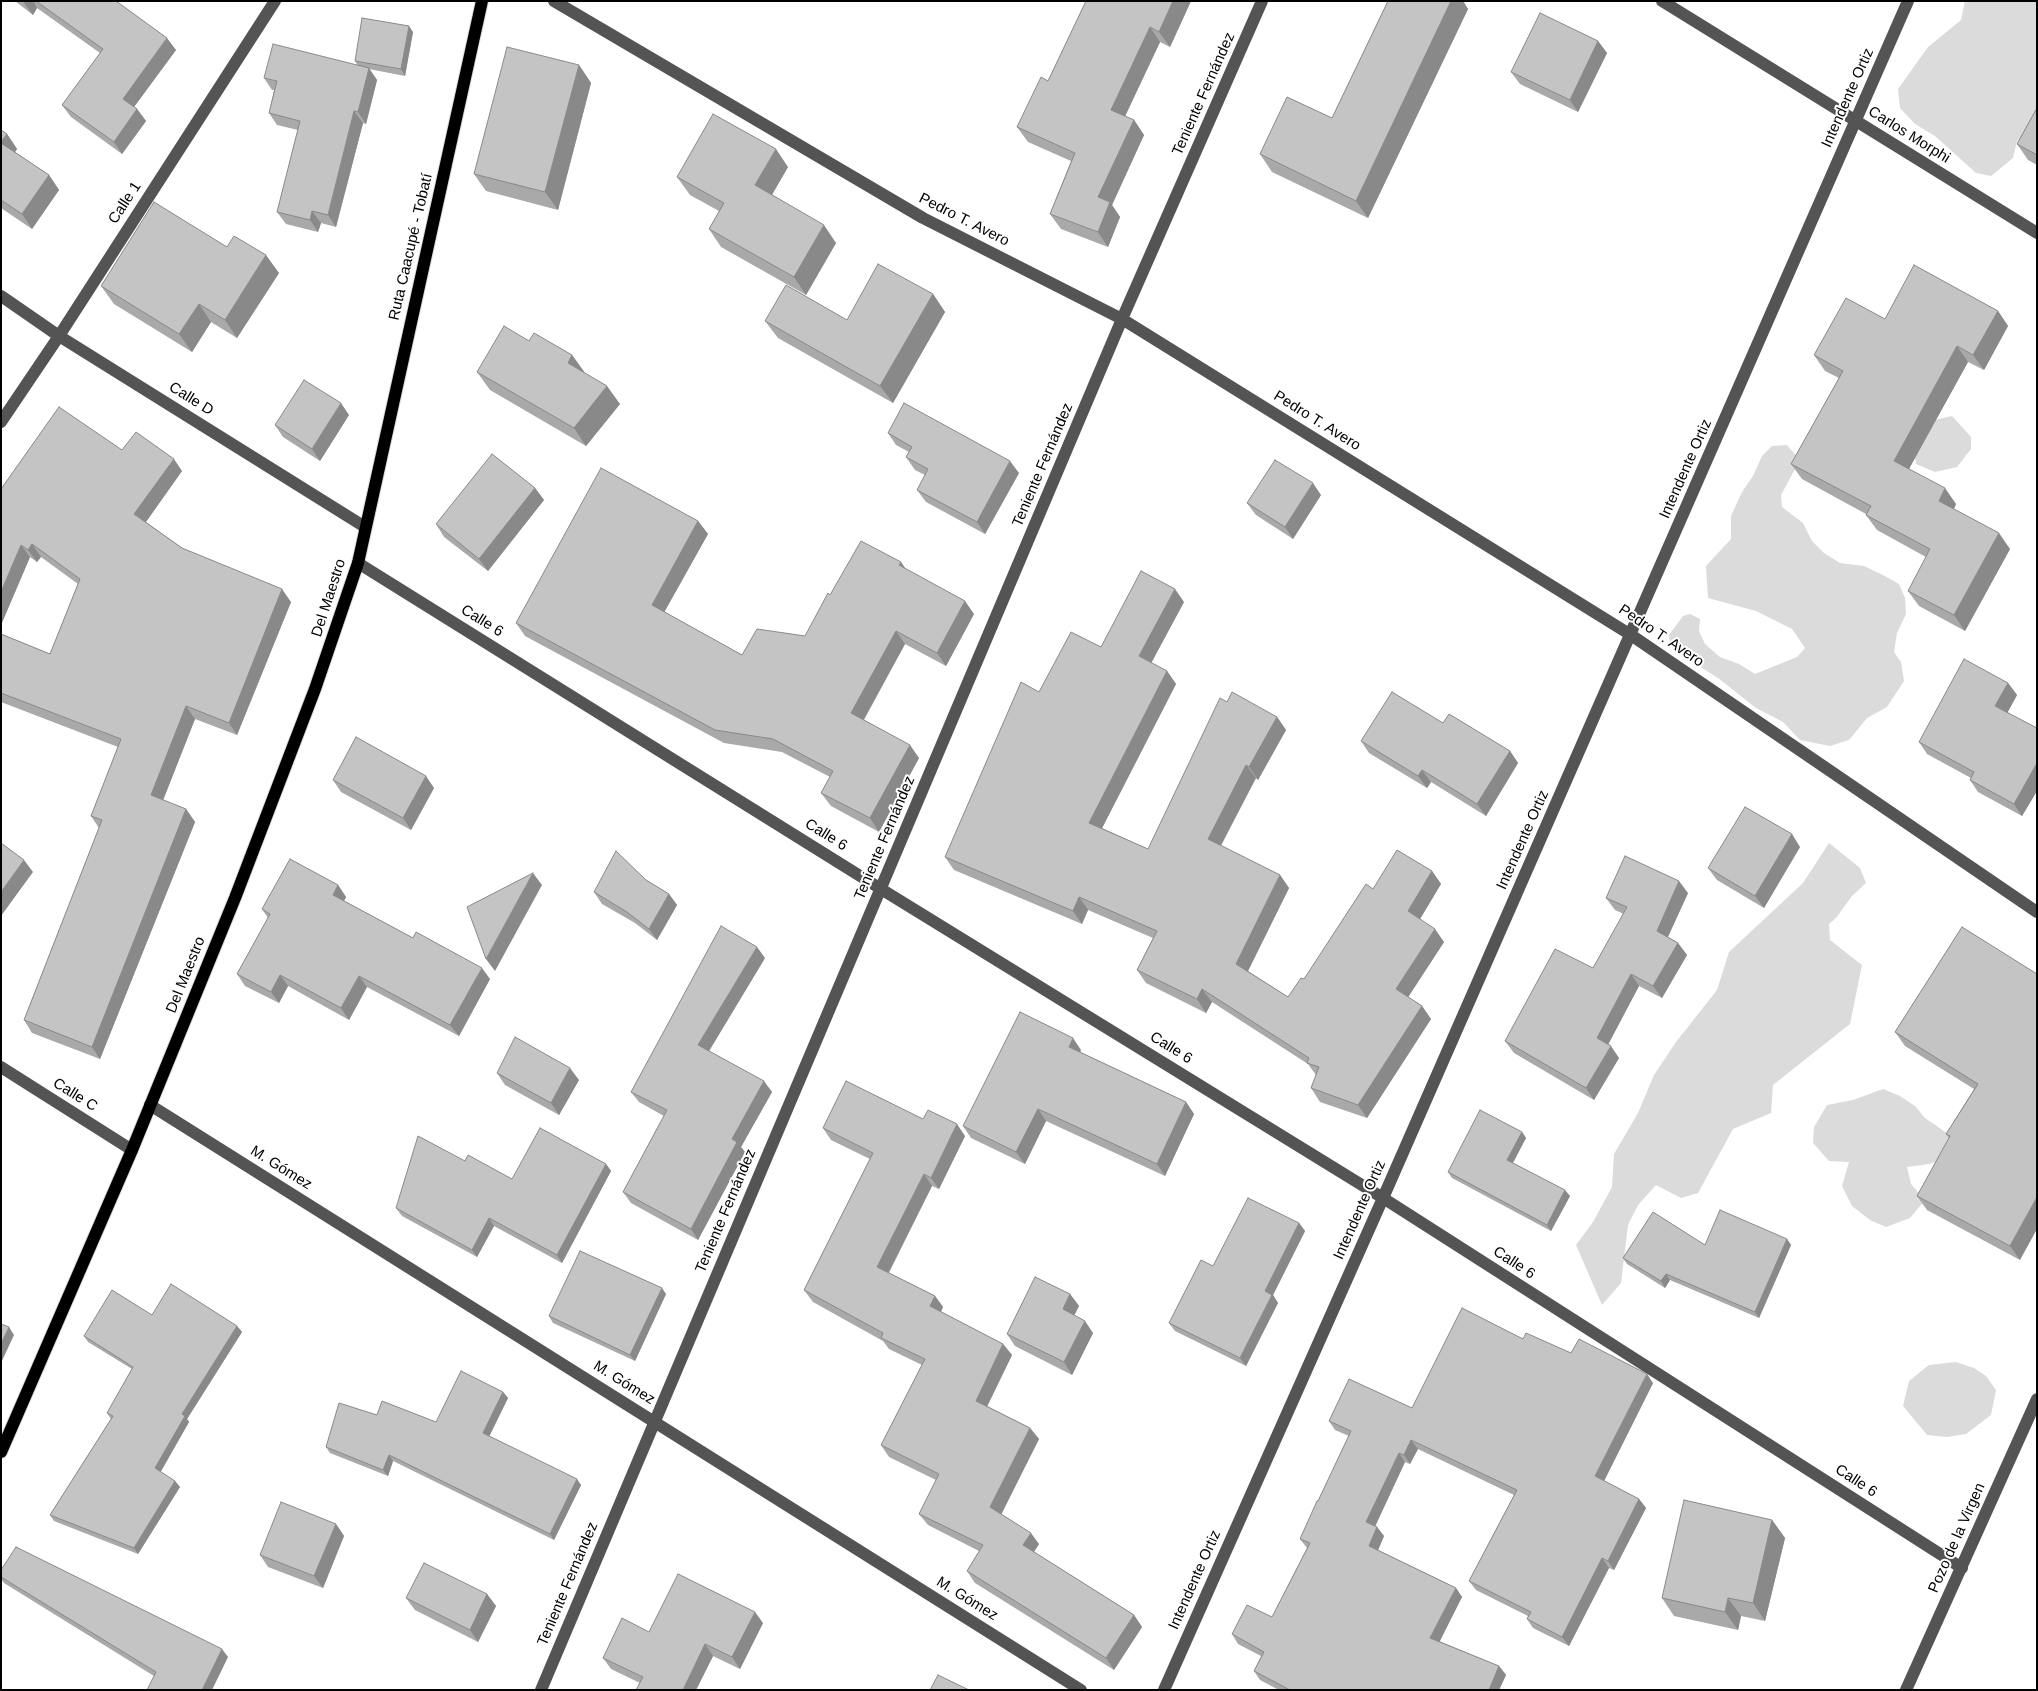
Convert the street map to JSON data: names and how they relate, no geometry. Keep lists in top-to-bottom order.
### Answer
{
  "streets": {
    "main road": ["Ruta Caacupé - Tobatí", "Del Maestro"],
    "street": [
      "Teniente Fernández",
      "Intendente Ortiz",
      "Carlos Morphi",
      "Calle 1",
      "Pedro T. Avero",
      "Calle D",
      "Calle 6",
      "Calle C",
      "M. Gómez",
      "Pozo de la Virgen"
    ]
  },
  "crossings": [
    ["Teniente Fernández", "Pedro T. Avero"],
    ["Teniente Fernández", "Calle 6"],
    ["Teniente Fernández", "M. Gómez"],
    ["Intendente Ortiz", "Carlos Morphi"],
    ["Intendente Ortiz", "Pedro T. Avero"],
    ["Intendente Ortiz", "Calle 6"],
    ["Calle 1", "Calle D"],
    ["Ruta Caacupé - Tobatí", "Del Maestro"],
    ["Calle D", "Del Maestro"],
    ["Del Maestro", "Calle 6"],
    ["Del Maestro", "Calle C"],
    ["Del Maestro", "M. Gómez"],
    ["Calle 6", "Pozo de la Virgen"]
  ]
}
